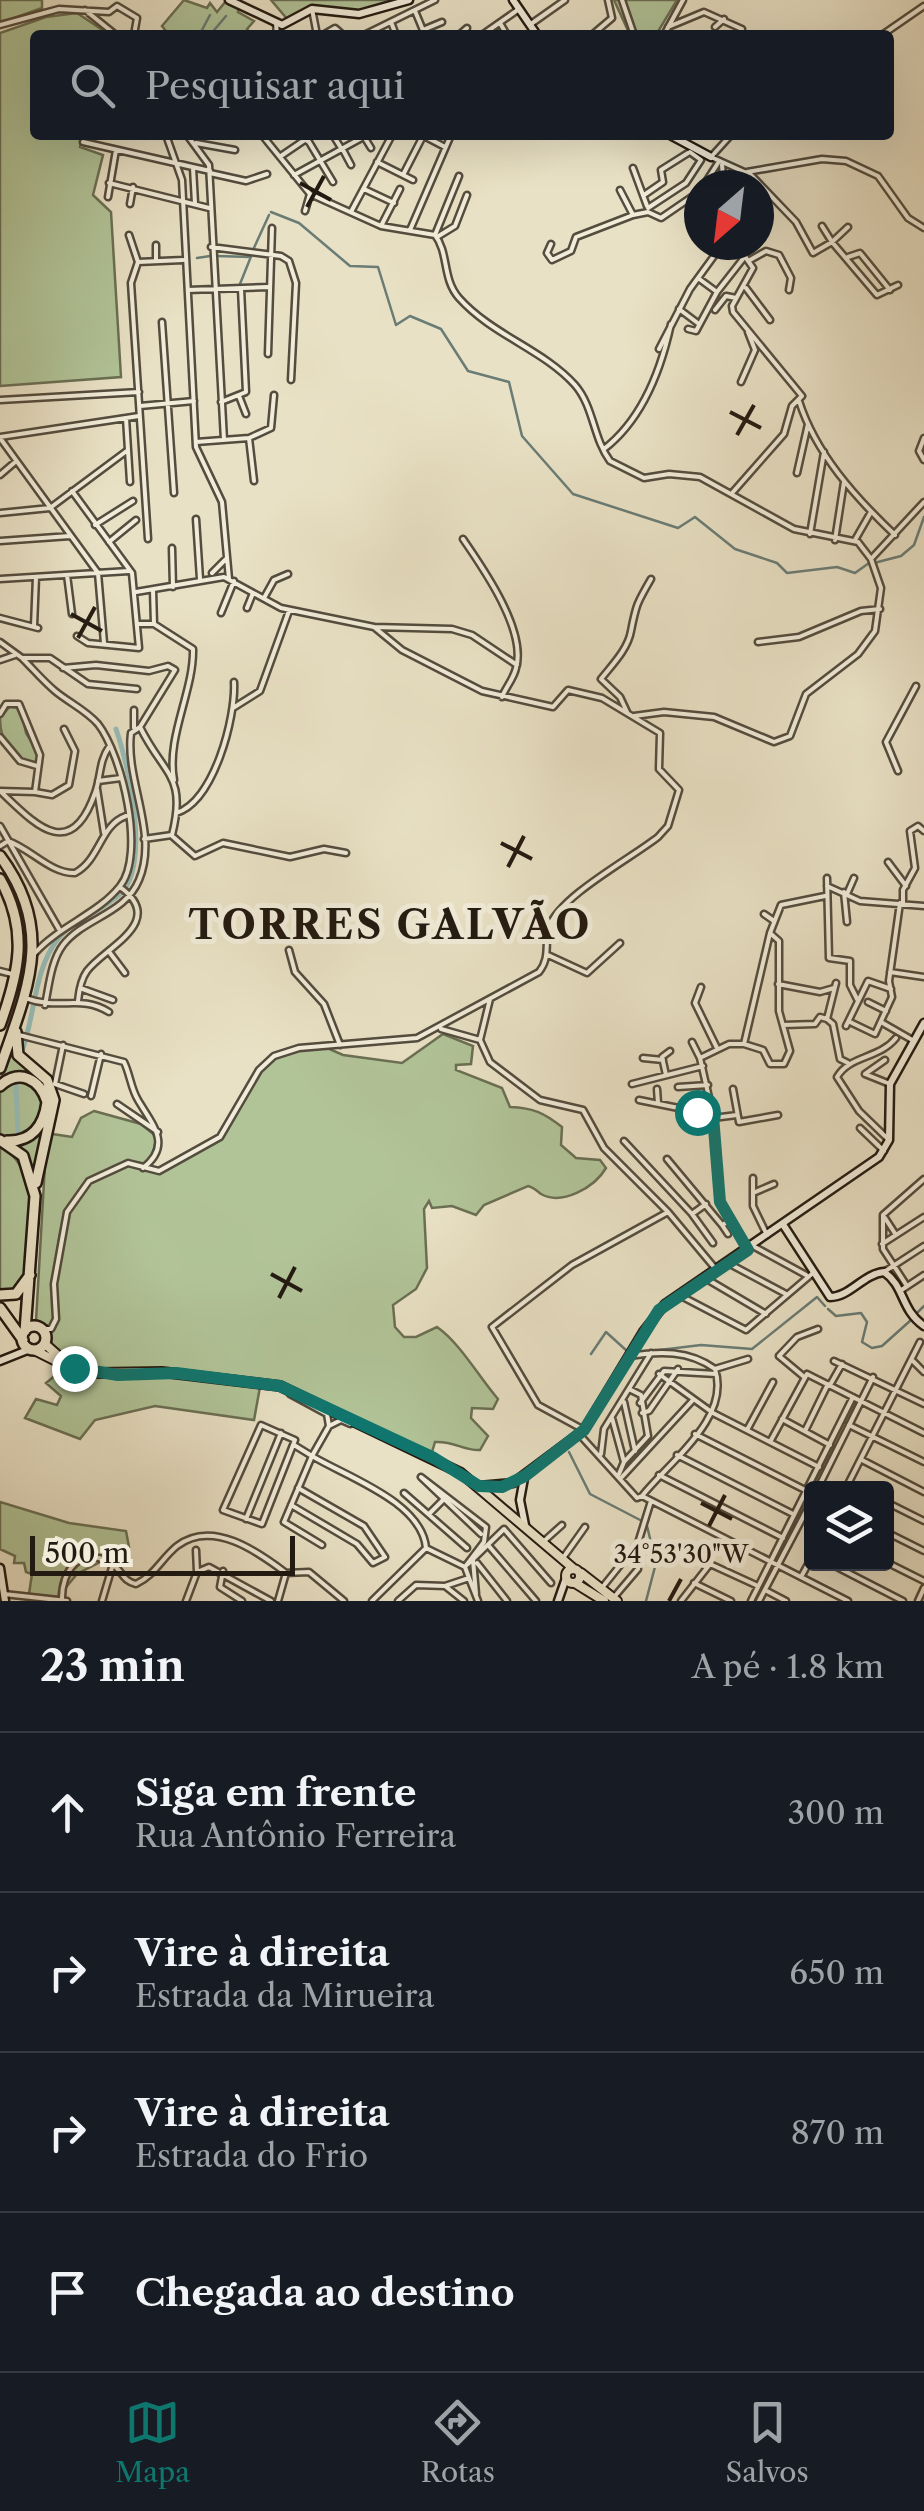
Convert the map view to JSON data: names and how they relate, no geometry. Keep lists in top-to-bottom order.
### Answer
{
  "districts": ["TORRES GALVÃO"],
  "scale_bar": "500 m",
  "north": "bottom left",
  "page": {
    "search": "Pesquisar aqui",
    "scale": "500 m",
    "heading": ["23 min", "A pé · 1.8 km"],
    "list": [
      ["Siga em frente", "Rua Antônio Ferreira", "300 m"],
      ["Vire à direita", "Estrada da Mirueira", "650 m"],
      ["Vire à direita", "Estrada do Frio", "870 m"],
      "Chegada ao destino"
    ],
    "nav": ["Mapa", "Rotas", "Salvos"]
  },
  "coordinates": ["34°53'30\"W"]
}
